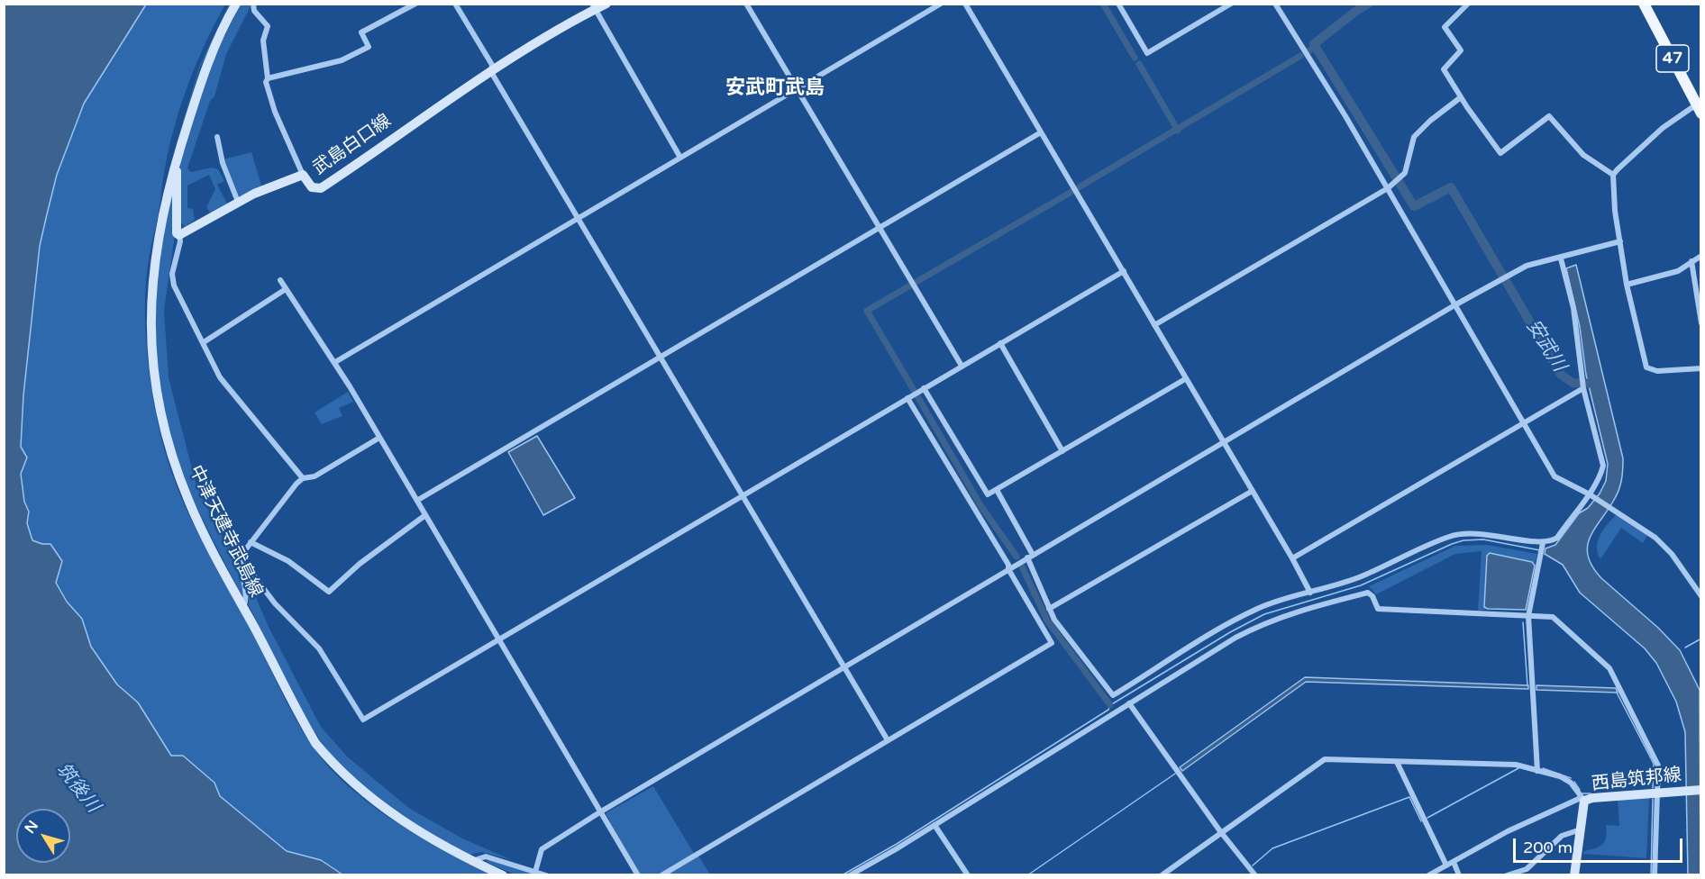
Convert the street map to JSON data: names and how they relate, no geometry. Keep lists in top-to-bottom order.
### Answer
{
  "streets": {
    "main road": [
      "47",
      "武島白口線",
      "中津天建寺武島線",
      "西島筑邦線"
    ]
  },
  "districts": ["安武町武島"],
  "water": ["安武川", "筑後川"],
  "scale_bar": "200 m",
  "north": "top left"
}
